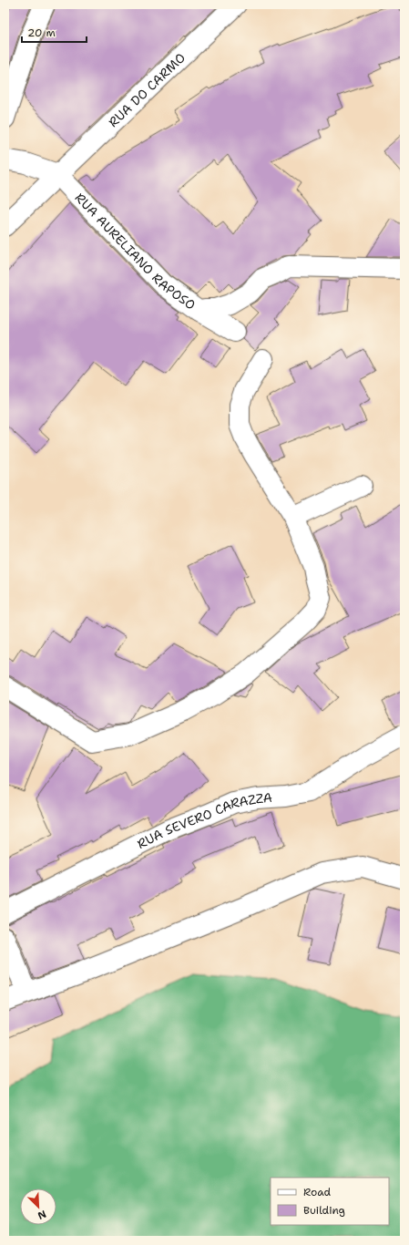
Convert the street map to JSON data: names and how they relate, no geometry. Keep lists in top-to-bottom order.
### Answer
{
  "streets": {
    "street": ["RUA DO CARMO", "RUA AURELIANO RAPOSO", "RUA SEVERO CARAZZA"]
  },
  "crossings": [
    ["RUA DO CARMO", "RUA AURELIANO RAPOSO"]
  ],
  "legend": ["Road", "Building"],
  "scale_bar": "20 m",
  "north": "bottom right"
}
